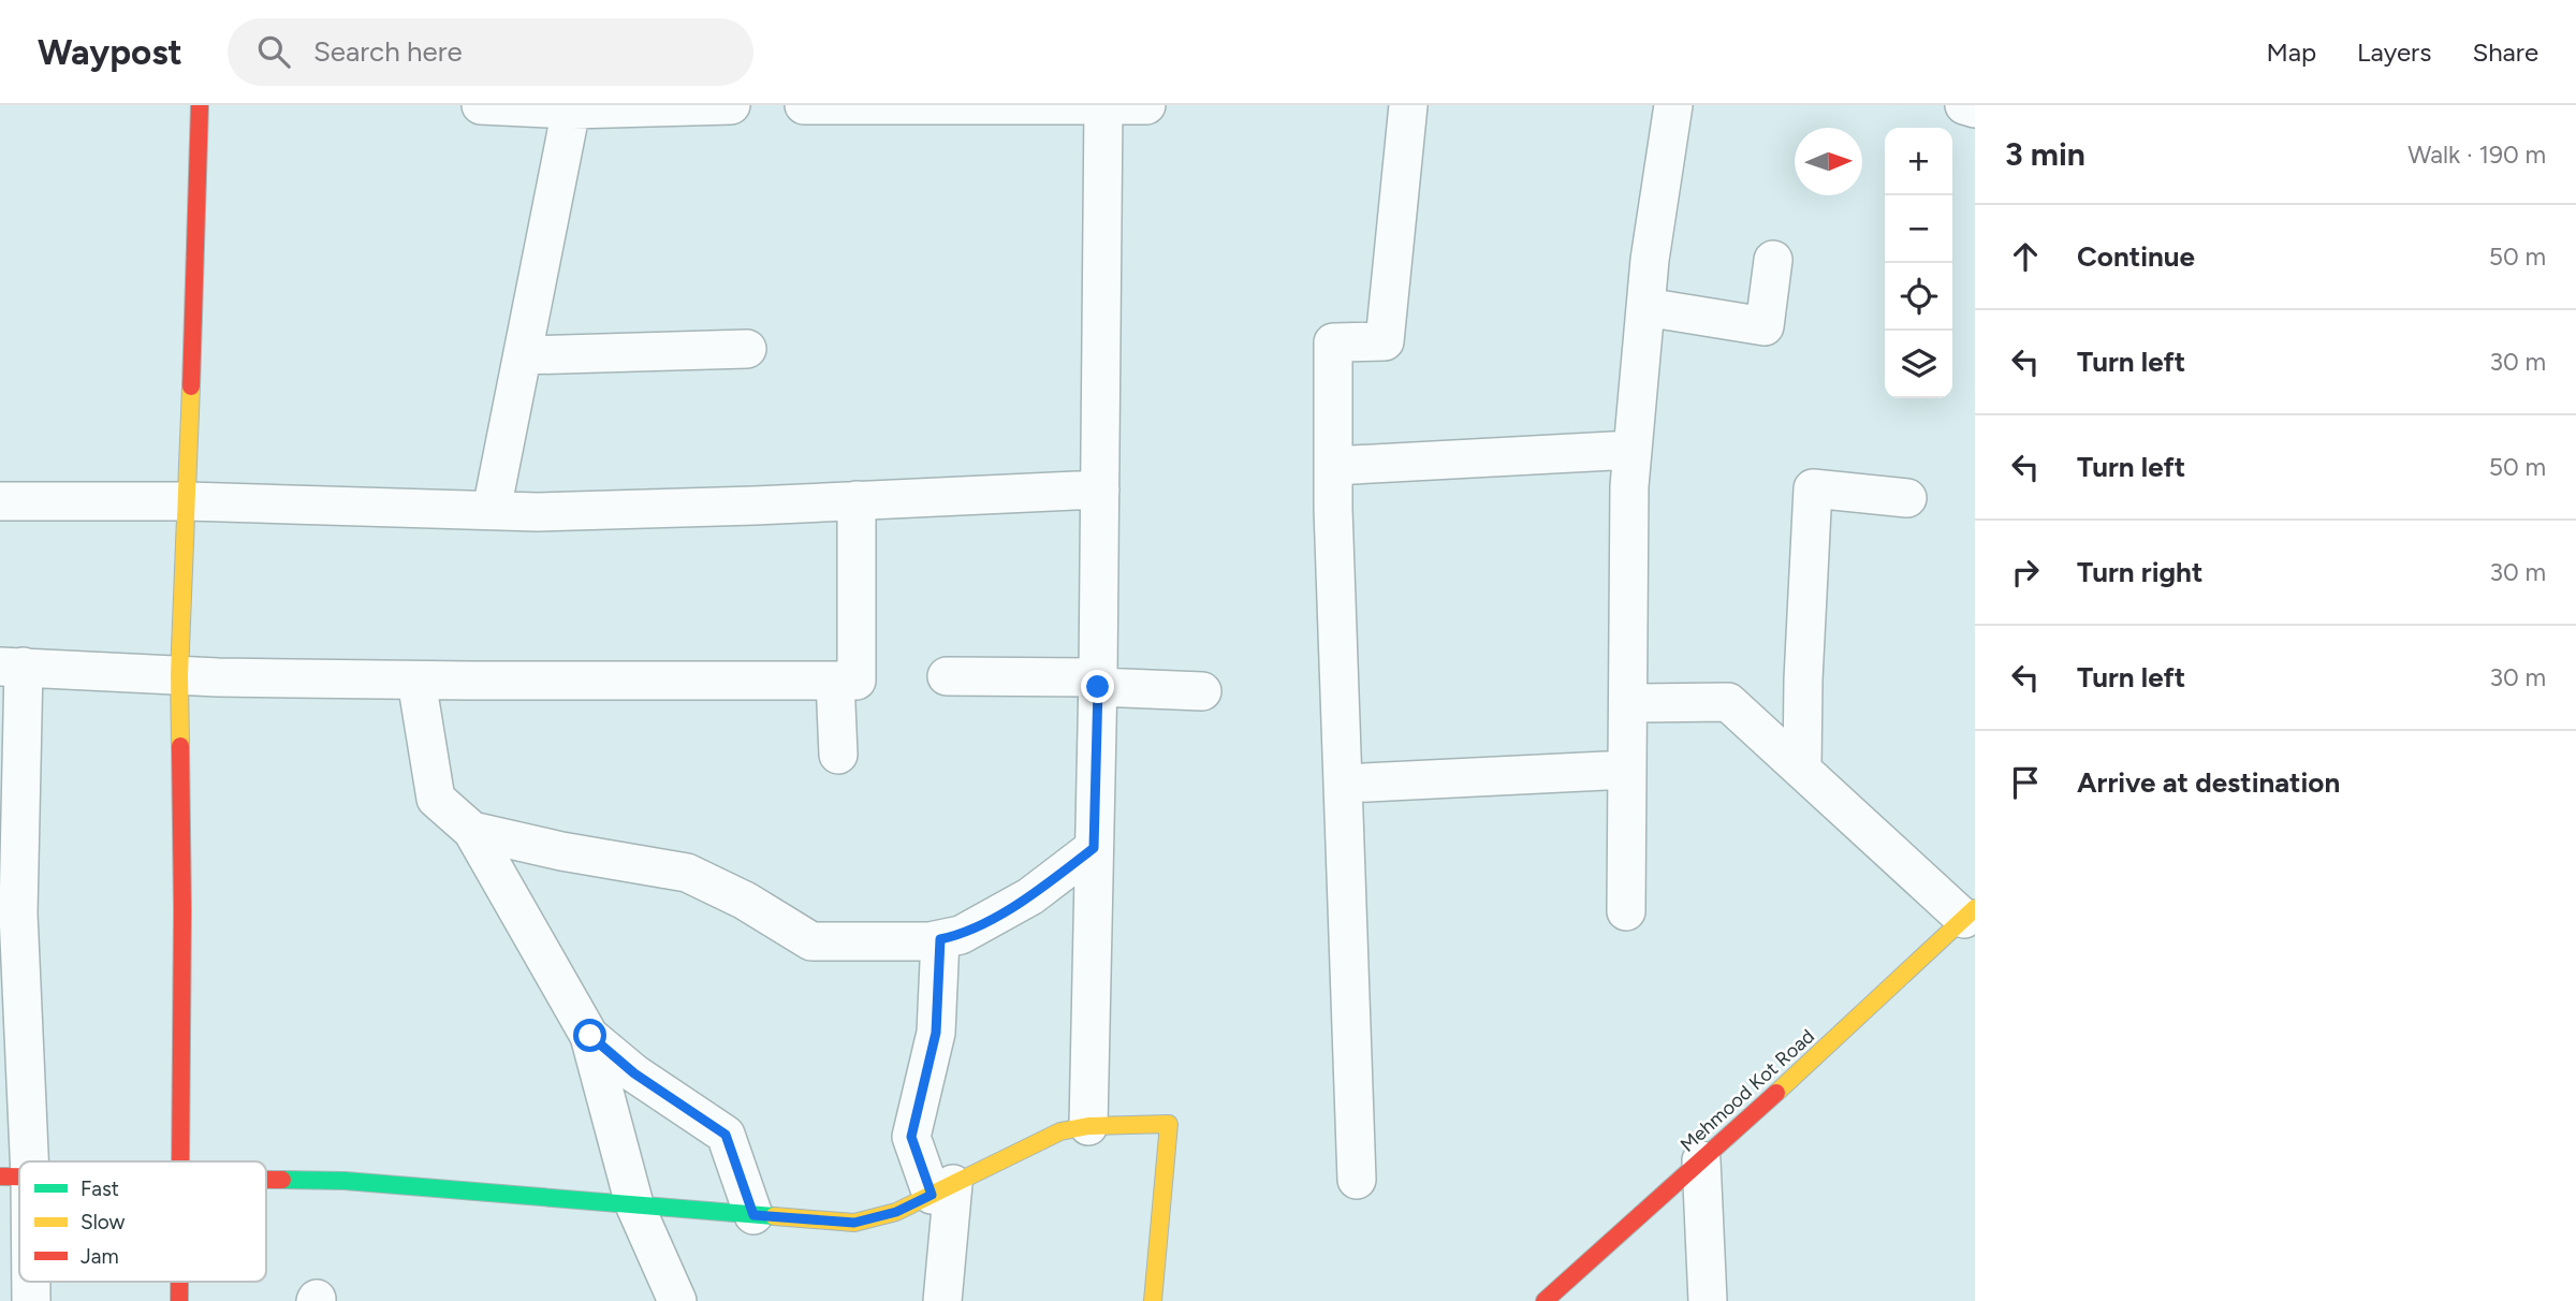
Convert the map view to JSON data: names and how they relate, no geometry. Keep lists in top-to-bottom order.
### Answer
{
  "streets": {
    "street": ["Mehmood Kot Road"]
  },
  "legend": ["Fast", "Slow", "Jam"],
  "north": "right",
  "page": {
    "header": "Waypost",
    "search": "Search here",
    "nav": ["Map", "Layers", "Share"],
    "heading": ["3 min", "Walk · 190 m"],
    "map_buttons": ["+", "−"],
    "list": [
      ["Continue", "50 m"],
      ["Turn left", "30 m"],
      ["Turn left", "50 m"],
      ["Turn right", "30 m"],
      ["Turn left", "30 m"],
      "Arrive at destination"
    ]
  }
}
